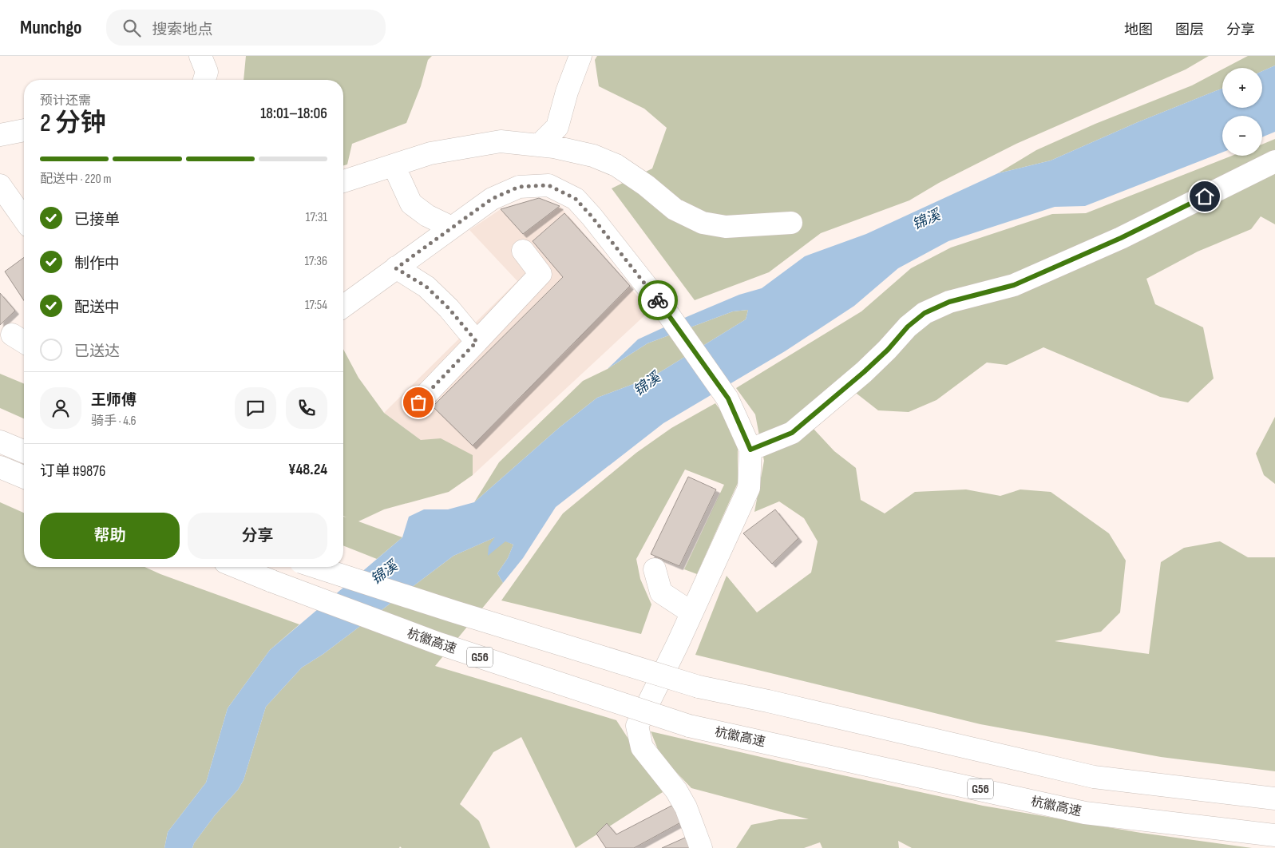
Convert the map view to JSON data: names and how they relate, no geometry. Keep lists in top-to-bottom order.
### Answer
{
  "streets": {
    "main road": ["杭徽高速", "G56"]
  },
  "water": ["锦溪"],
  "page": {
    "header": "Munchgo",
    "search": "搜索地点",
    "nav": ["地图", "图层", "分享"],
    "map_buttons": ["+", "−"],
    "heading": ["2 分钟", "预计还需", "18:01–18:06"],
    "panel": [
      "王师傅",
      "骑手 · 4.6",
      "订单 #9876",
      "¥48.24"
    ],
    "bar": "配送中 · 220 m",
    "list": [
      ["已接单", "17:31"],
      ["制作中", "17:36"],
      ["配送中", "17:54"],
      "已送达"
    ],
    "buttons": ["帮助", "分享"]
  }
}
